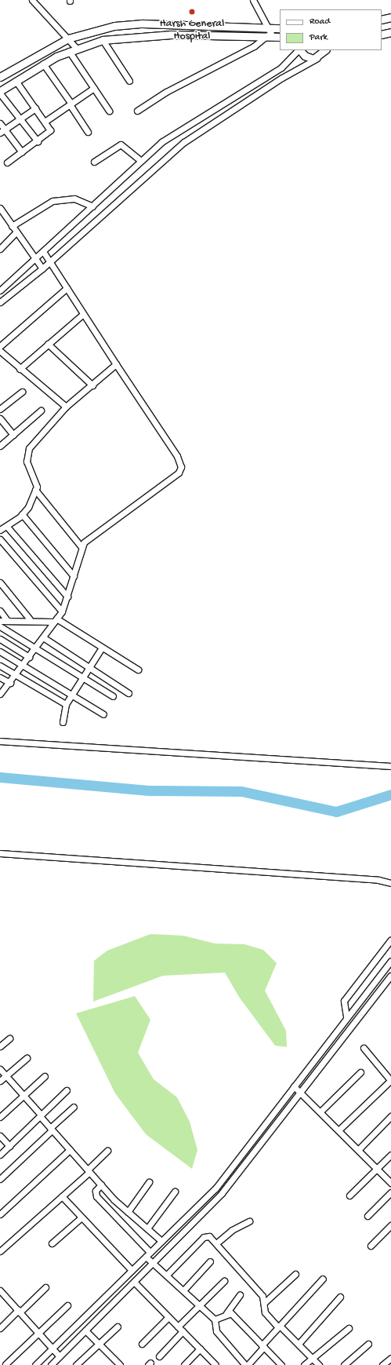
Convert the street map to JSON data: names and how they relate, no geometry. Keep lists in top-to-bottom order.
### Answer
{
  "places": ["Harsh General Hospital"],
  "legend": ["Road", "Park"]
}
